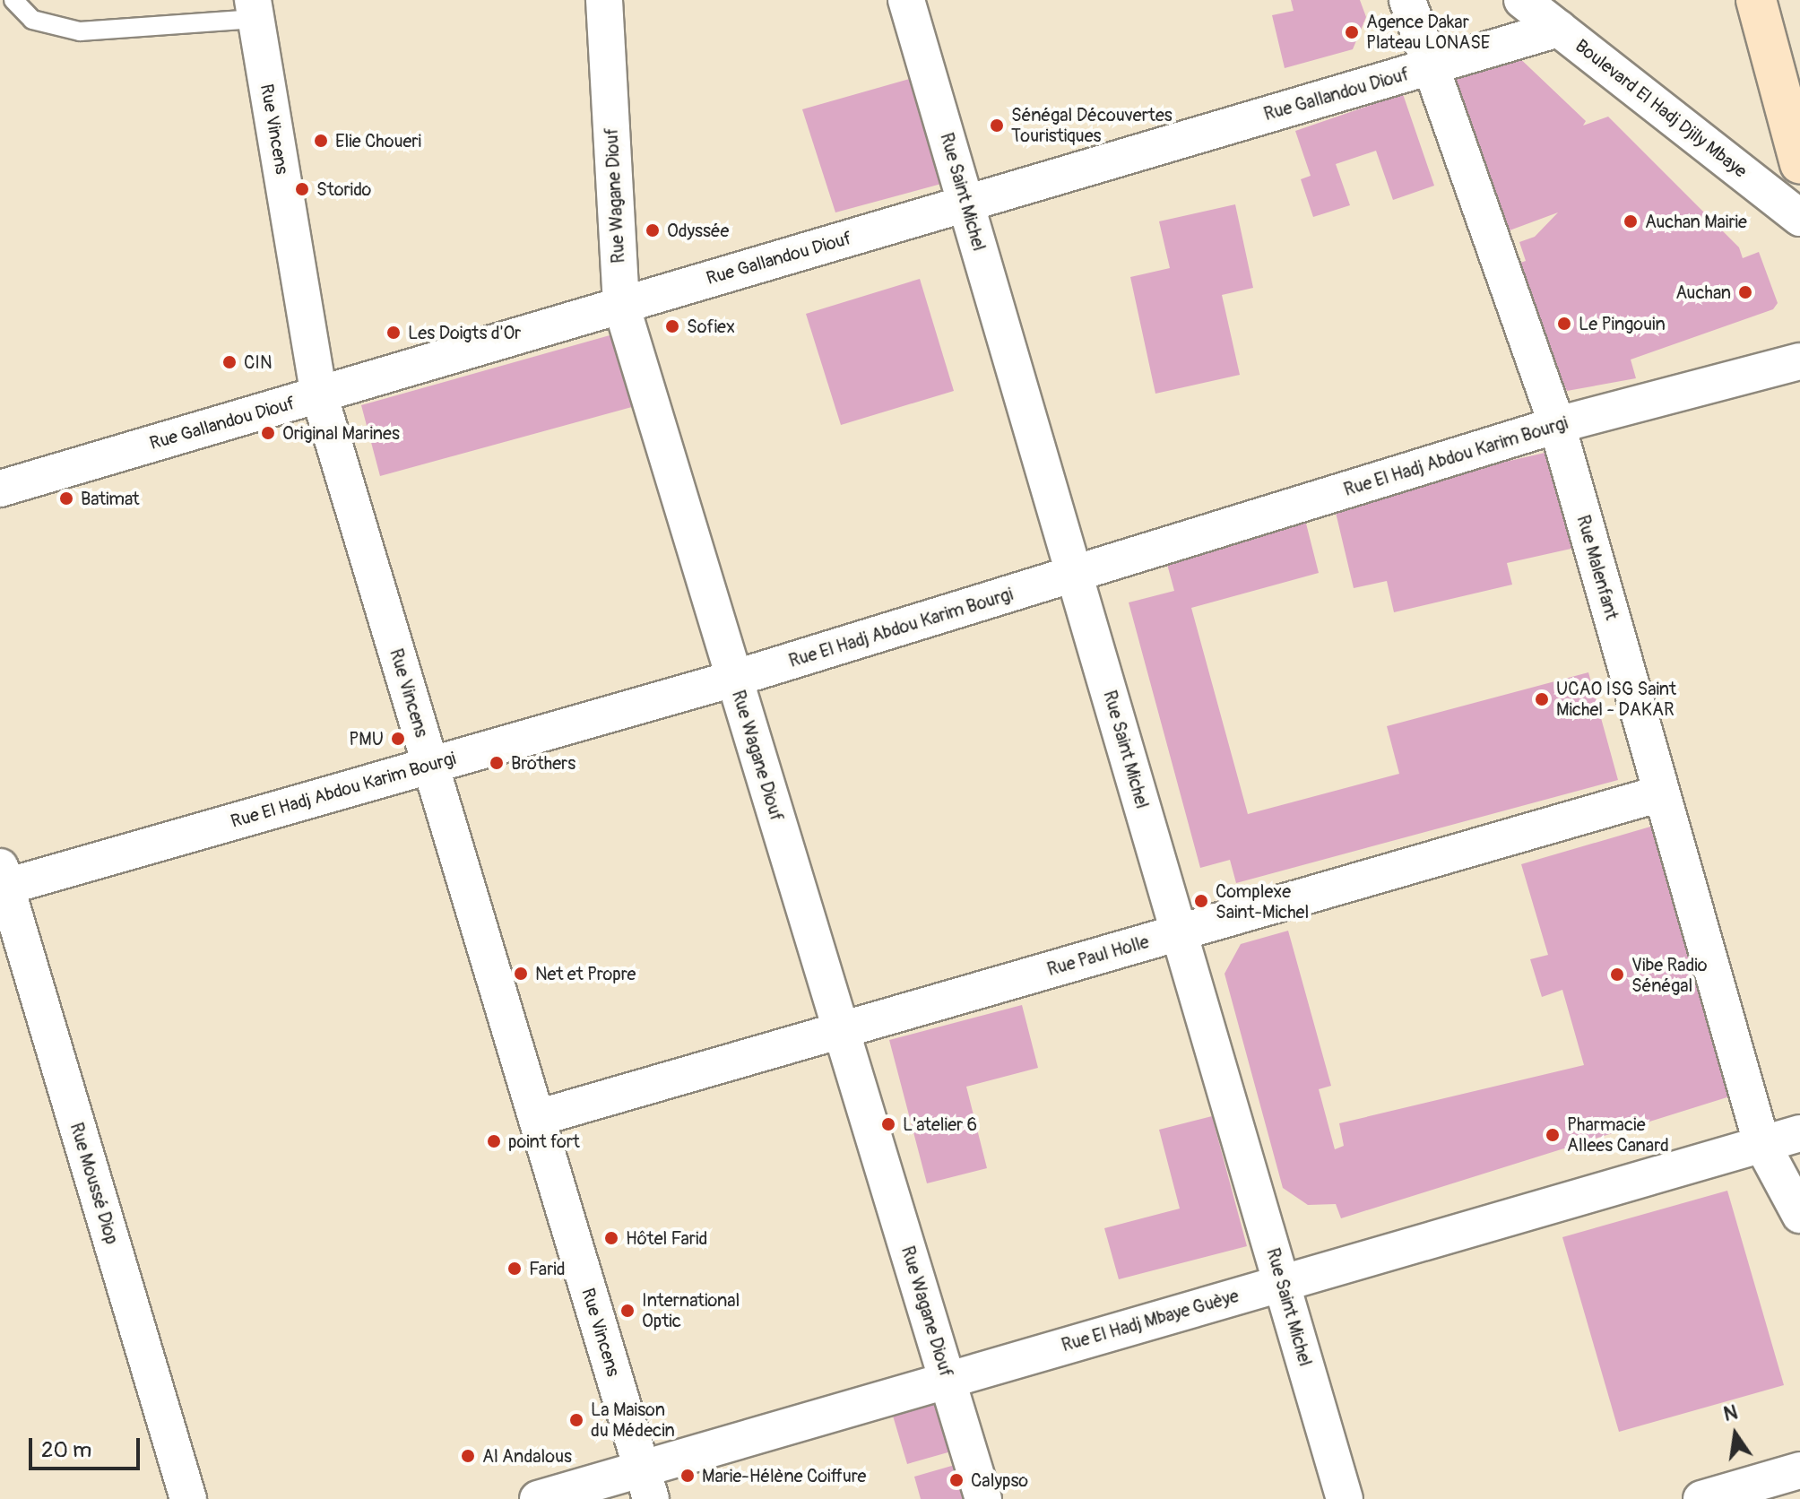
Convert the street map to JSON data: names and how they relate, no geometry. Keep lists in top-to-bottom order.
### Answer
{
  "streets": {
    "street": [
      "Rue Gallandou Diouf",
      "Boulevard El Hadj Djily Mbaye",
      "Rue Vincens",
      "Rue Saint Michel",
      "Rue Wagane Diouf",
      "Rue El Hadj Abdou Karim Bourgi",
      "Rue Malenfant",
      "Rue Paul Holle",
      "Rue Moussé Diop",
      "Rue El Hadj Mbaye Guèye"
    ]
  },
  "crossings": [
    ["Rue Gallandou Diouf", "Boulevard El Hadj Djily Mbaye"],
    ["Rue Gallandou Diouf", "Rue Vincens"],
    ["Rue Gallandou Diouf", "Rue Saint Michel"],
    ["Rue Gallandou Diouf", "Rue Wagane Diouf"],
    ["Rue Gallandou Diouf", "Rue Malenfant"],
    ["Rue Vincens", "Rue El Hadj Abdou Karim Bourgi"],
    ["Rue Vincens", "Rue Paul Holle"],
    ["Rue Vincens", "Rue El Hadj Mbaye Guèye"],
    ["Rue Saint Michel", "Rue El Hadj Abdou Karim Bourgi"],
    ["Rue Saint Michel", "Rue Paul Holle"],
    ["Rue Saint Michel", "Rue El Hadj Mbaye Guèye"],
    ["Rue Wagane Diouf", "Rue El Hadj Abdou Karim Bourgi"],
    ["Rue Wagane Diouf", "Rue Paul Holle"],
    ["Rue Wagane Diouf", "Rue El Hadj Mbaye Guèye"],
    ["Rue El Hadj Abdou Karim Bourgi", "Rue Malenfant"],
    ["Rue El Hadj Abdou Karim Bourgi", "Rue Moussé Diop"],
    ["Rue Malenfant", "Rue Paul Holle"],
    ["Rue Malenfant", "Rue El Hadj Mbaye Guèye"]
  ],
  "places": [
    "Agence Dakar Plateau LONASE",
    "Sénégal Découvertes Touristiques",
    "Elie Choueri",
    "Storido",
    "Auchan Mairie",
    "Odyssée",
    "Auchan",
    "Le Pingouin",
    "Sofiex",
    "Les Doigts d'Or",
    "CIN",
    "Original Marines",
    "Batimat",
    "UCAO ISG Saint Michel - DAKAR",
    "PMU",
    "Brothers",
    "Complexe Saint-Michel",
    "Net et Propre",
    "Vibe Radio Sénégal",
    "L'atelier 6",
    "Pharmacie Allees Canard",
    "point fort",
    "Hôtel Farid",
    "Farid",
    "International Optic",
    "La Maison du Médecin",
    "Al Andalous",
    "Marie-Hélène Coiffure",
    "Calypso"
  ],
  "scale_bar": "20 m",
  "north": "top"
}
